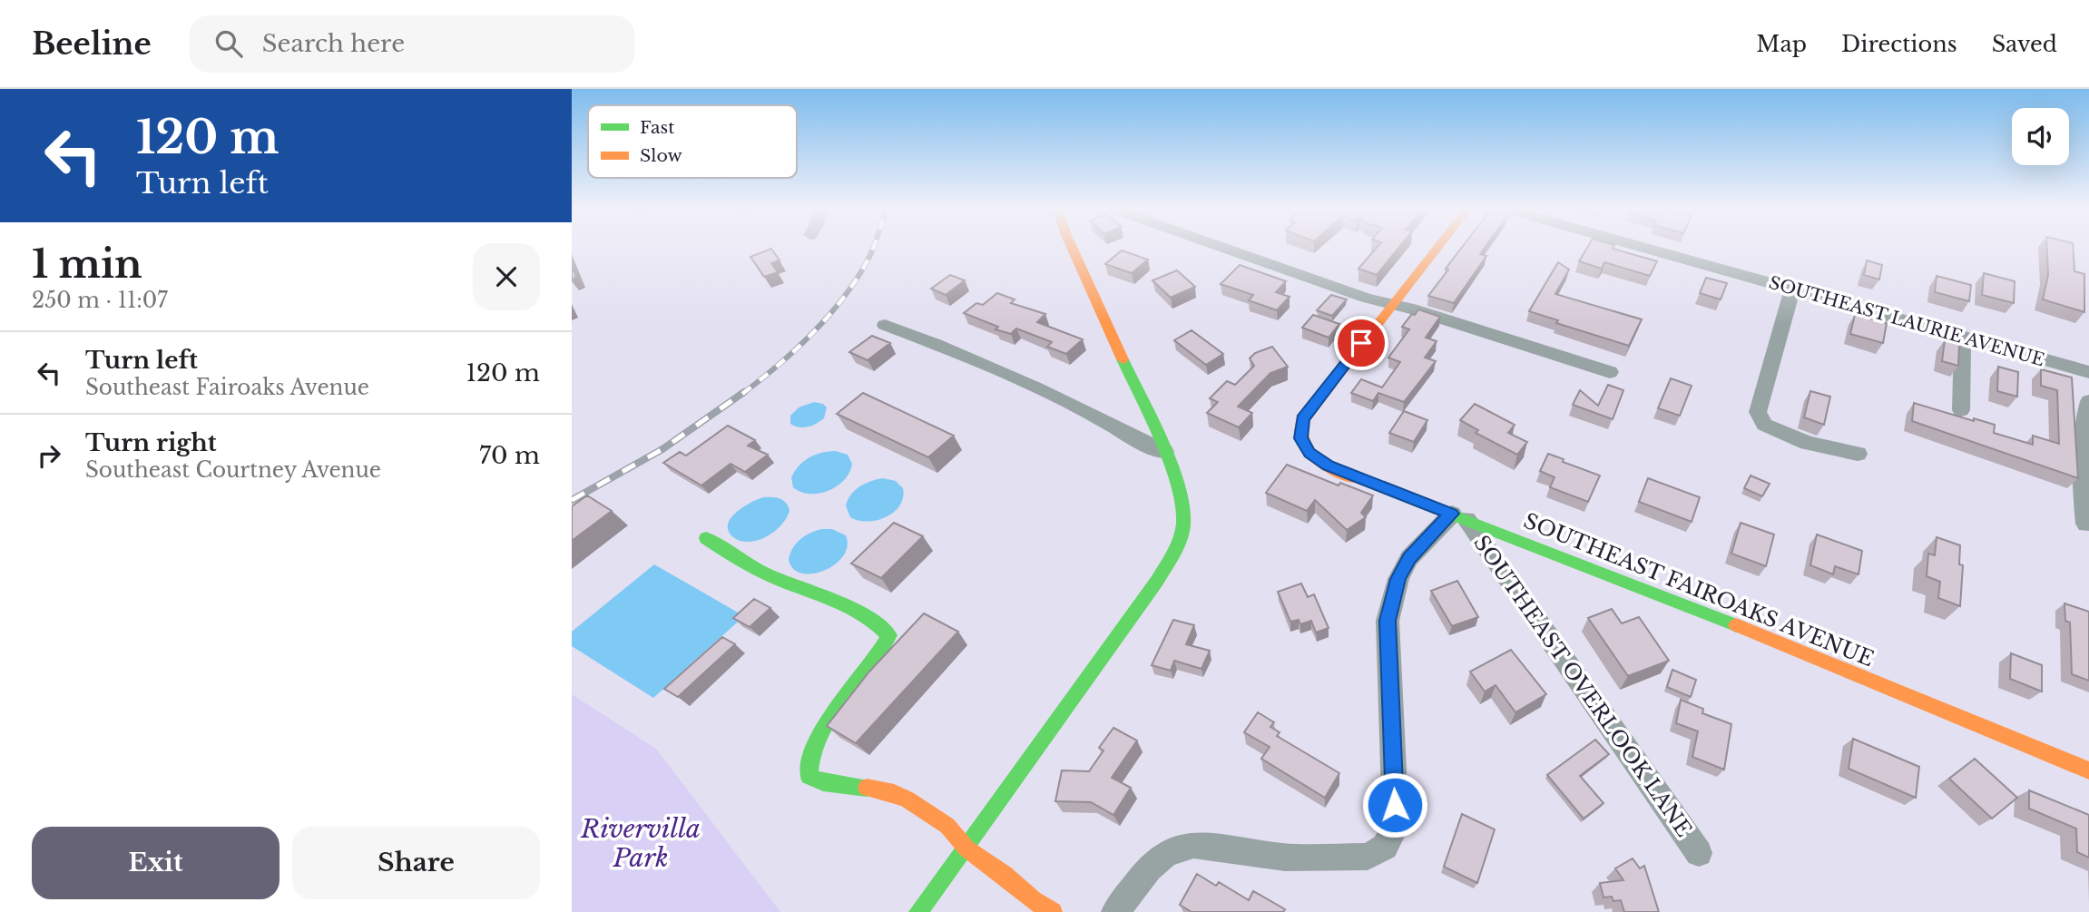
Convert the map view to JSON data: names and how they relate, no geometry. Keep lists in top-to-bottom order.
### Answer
{
  "streets": {
    "street": ["SOUTHEAST LAURIE AVENUE", "SOUTHEAST FAIROAKS AVENUE", "SOUTHEAST OVERLOOK LANE"]
  },
  "crossings": [
    ["SOUTHEAST FAIROAKS AVENUE", "SOUTHEAST OVERLOOK LANE"]
  ],
  "parks": ["Rivervilla Park"],
  "legend": ["Fast", "Slow"],
  "page": {
    "header": "Beeline",
    "search": "Search here",
    "nav": ["Map", "Directions", "Saved"],
    "turn": ["120 m", "Turn left"],
    "heading": ["1 min", "250 m · 11:07"],
    "list": [
      {
        "name": "Turn left",
        "note": "Southeast Fairoaks Avenue",
        "value": "120 m"
      },
      {
        "name": "Turn right",
        "note": "Southeast Courtney Avenue",
        "value": "70 m"
      }
    ],
    "buttons": ["Exit", "Share"]
  }
}
